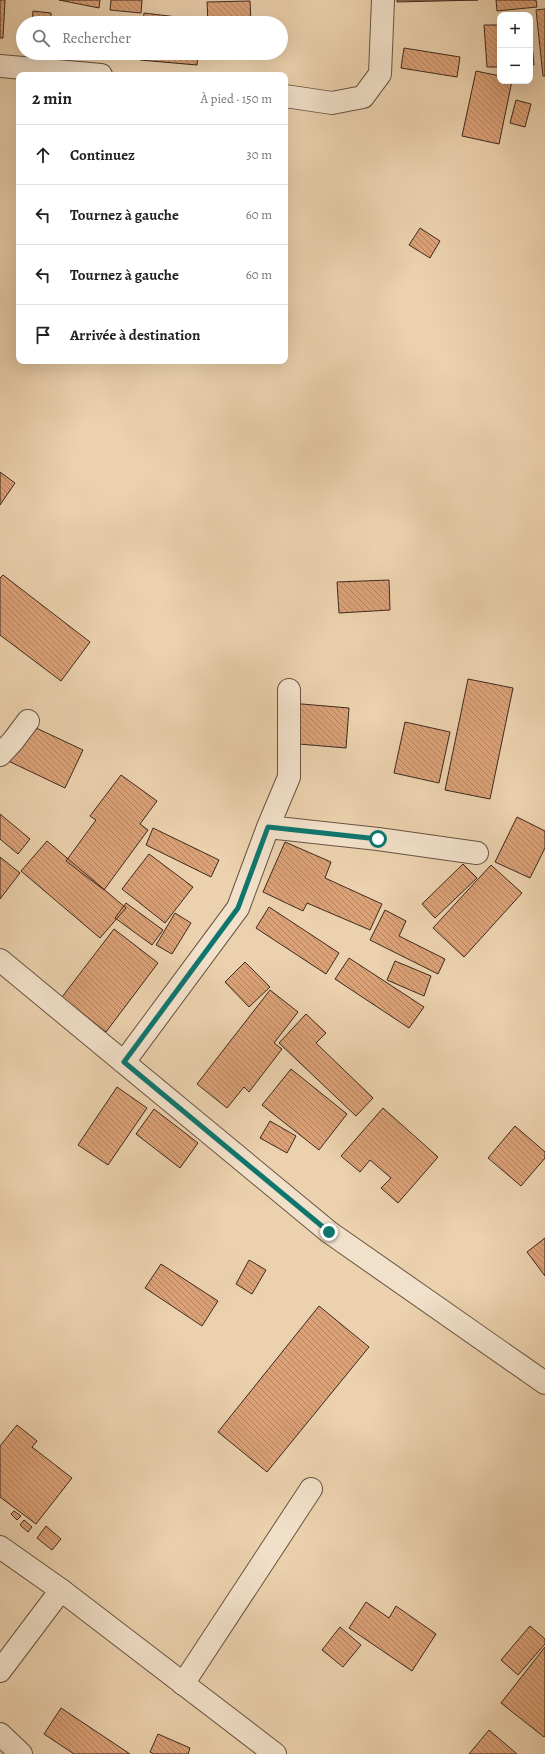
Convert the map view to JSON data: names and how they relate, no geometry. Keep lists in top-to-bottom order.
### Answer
{
  "page": {
    "map_buttons": ["+", "−"],
    "search": "Rechercher",
    "heading": ["2 min", "À pied · 150 m"],
    "list": [
      ["Continuez", "30 m"],
      ["Tournez à gauche", "60 m"],
      ["Tournez à gauche", "60 m"],
      "Arrivée à destination"
    ]
  }
}
